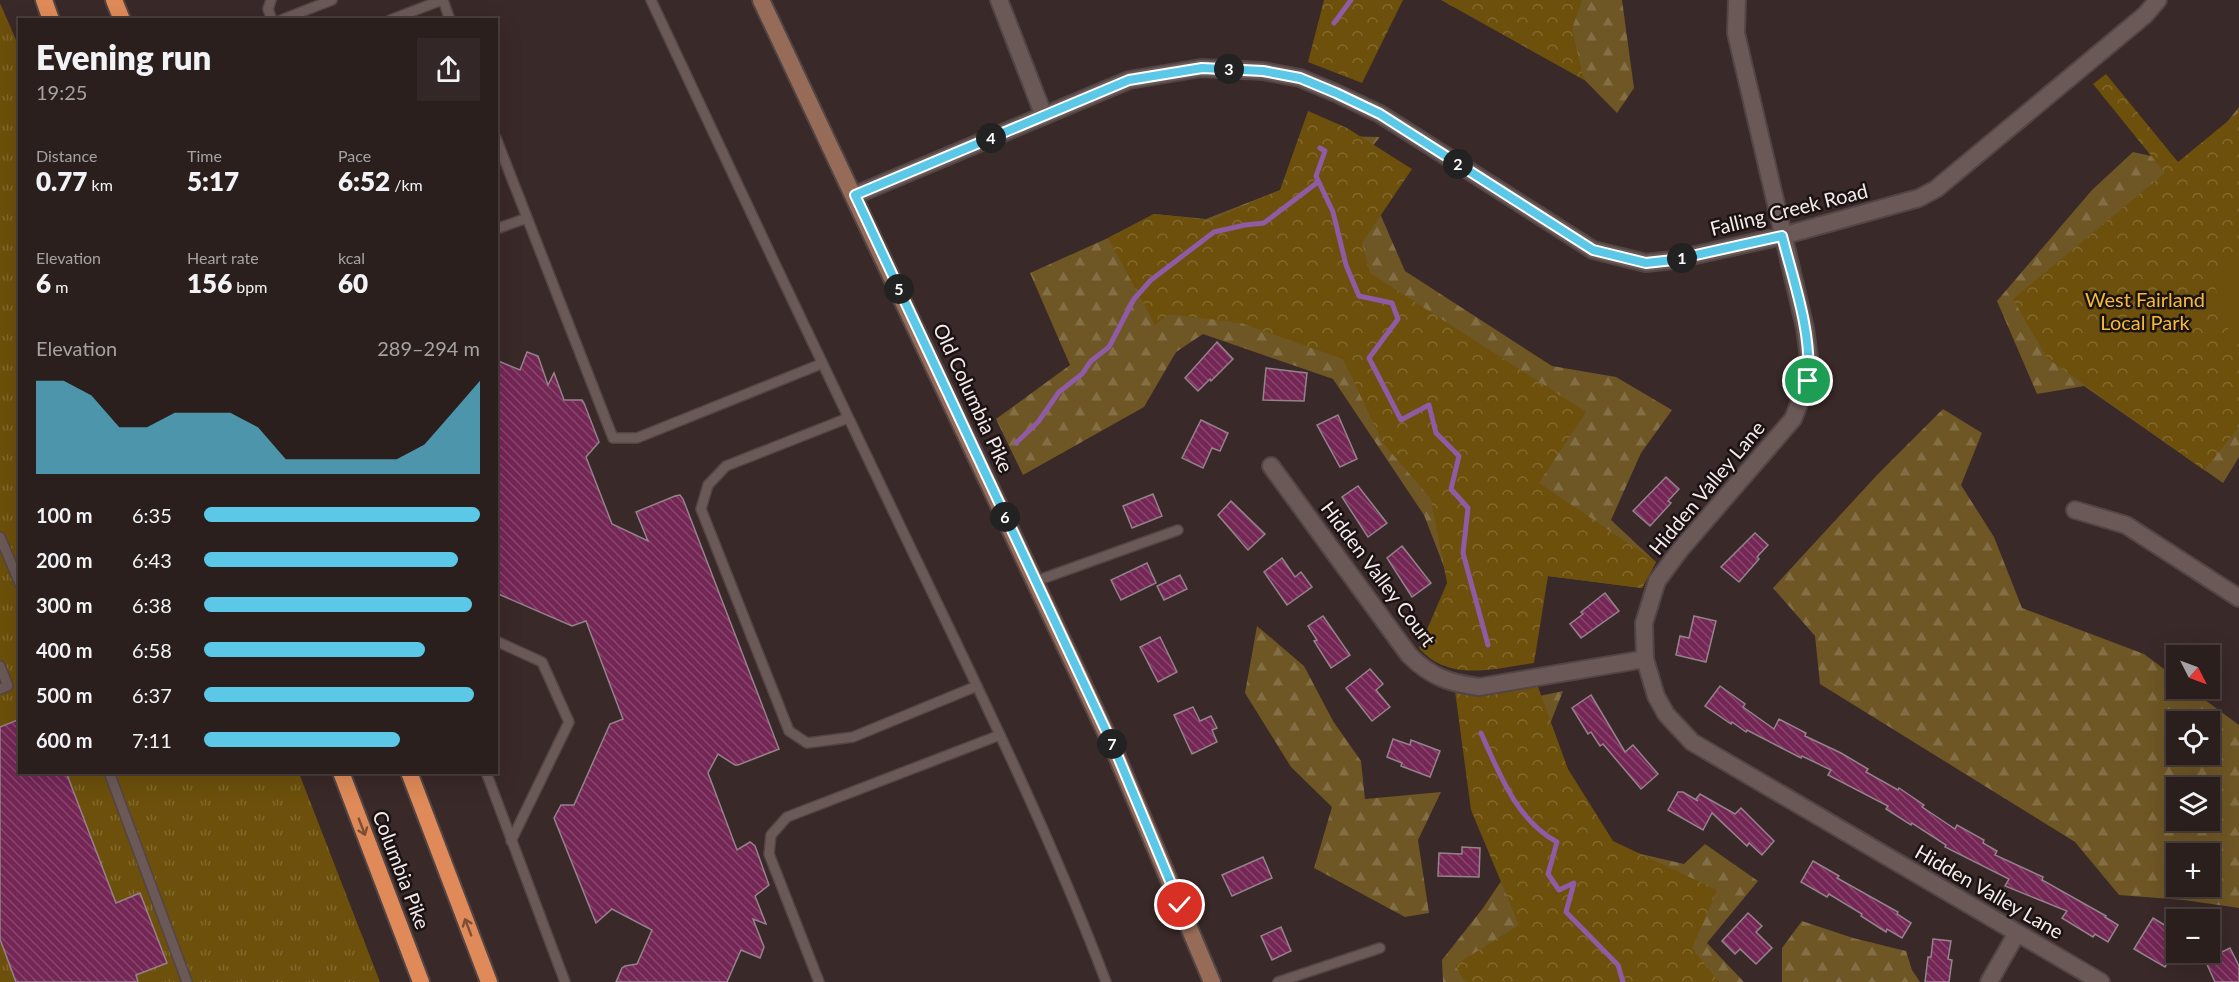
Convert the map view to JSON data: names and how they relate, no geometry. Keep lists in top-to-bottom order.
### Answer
{
  "streets": {
    "highway": ["Columbia Pike"],
    "main road": ["Old Columbia Pike"],
    "street": ["Falling Creek Road", "Hidden Valley Lane", "Hidden Valley Court"]
  },
  "crossings": [
    ["Falling Creek Road", "Old Columbia Pike"],
    ["Falling Creek Road", "Hidden Valley Lane"],
    ["Hidden Valley Lane", "Hidden Valley Court"]
  ],
  "parks": ["West Fairland Local Park"],
  "north": "bottom right",
  "page": {
    "heading": ["Evening run", "19:25"],
    "pins": [
      "3",
      "4",
      "2",
      "1",
      "5",
      "6",
      "7"
    ],
    "stats": [
      ["Distance", "0.77 km"],
      ["Time", "5:17"],
      ["Pace", "6:52 /km"],
      ["Elevation", "6 m"],
      ["Heart rate", "156 bpm"],
      ["kcal", "60"]
    ],
    "chart": ["Elevation", "289–294 m"],
    "list": [
      {
        "name": "100 m",
        "note": "6:35"
      },
      {
        "name": "200 m",
        "note": "6:43"
      },
      {
        "name": "300 m",
        "note": "6:38"
      },
      {
        "name": "400 m",
        "note": "6:58"
      },
      {
        "name": "500 m",
        "note": "6:37"
      },
      {
        "name": "600 m",
        "note": "7:11"
      }
    ],
    "map_buttons": ["+", "−"]
  }
}
